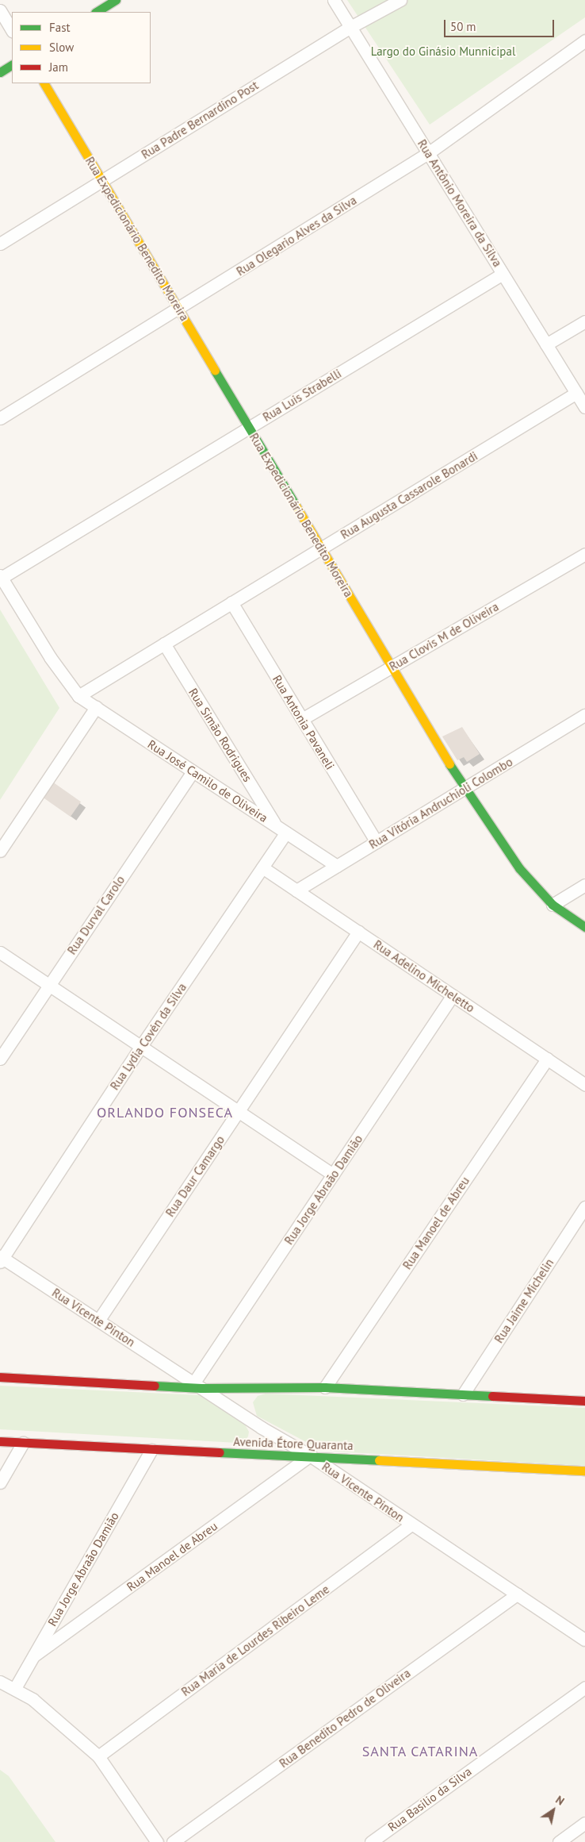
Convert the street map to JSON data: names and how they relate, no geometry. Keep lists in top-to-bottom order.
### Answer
{
  "streets": {
    "street": [
      "Rua Padre Bernardino Post",
      "Rua Antônio Moreira da Silva",
      "Rua Olegario Alves da Silva",
      "Rua Expedicionário Benedito Moreira",
      "Rua Luis Strabelli",
      "Rua Augusta Cassarole Bonardi",
      "Rua Clovis M de Oliveira",
      "Rua Antonia Pavaneli",
      "Rua Simão Rodrigues",
      "Rua José Camilo de Oliveira",
      "Rua Vitória Andruchioli Colombo",
      "Rua Durval Carolo",
      "Rua Adelino Micheletto",
      "Rua Lydia Covén da Silva",
      "Rua Daur Camargo",
      "Rua Jorge Abraão Damião",
      "Rua Manoel de Abreu",
      "Rua Jaime Michelin",
      "Rua Vicente Pinton",
      "Avenida Étore Quaranta",
      "Rua Maria de Lourdes Ribeiro Leme",
      "Rua Benedito Pedro de Oliveira",
      "Rua Basilio da Silva"
    ]
  },
  "crossings": [
    ["Rua Padre Bernardino Post", "Rua Antônio Moreira da Silva"],
    ["Rua Padre Bernardino Post", "Rua Expedicionário Benedito Moreira"],
    ["Rua Antônio Moreira da Silva", "Rua Olegario Alves da Silva"],
    ["Rua Antônio Moreira da Silva", "Rua Luis Strabelli"],
    ["Rua Antônio Moreira da Silva", "Rua Augusta Cassarole Bonardi"],
    ["Rua Olegario Alves da Silva", "Rua Expedicionário Benedito Moreira"],
    ["Rua Expedicionário Benedito Moreira", "Rua Luis Strabelli"],
    ["Rua Expedicionário Benedito Moreira", "Rua Augusta Cassarole Bonardi"],
    ["Rua Expedicionário Benedito Moreira", "Rua Clovis M de Oliveira"],
    ["Rua Expedicionário Benedito Moreira", "Rua Vitória Andruchioli Colombo"],
    ["Rua Luis Strabelli", "Rua José Camilo de Oliveira"],
    ["Rua Augusta Cassarole Bonardi", "Rua Antonia Pavaneli"],
    ["Rua Augusta Cassarole Bonardi", "Rua Simão Rodrigues"],
    ["Rua Augusta Cassarole Bonardi", "Rua José Camilo de Oliveira"],
    ["Rua Clovis M de Oliveira", "Rua Antonia Pavaneli"],
    ["Rua Antonia Pavaneli", "Rua Vitória Andruchioli Colombo"],
    ["Rua Simão Rodrigues", "Rua José Camilo de Oliveira"],
    ["Rua Simão Rodrigues", "Rua Lydia Covén da Silva"],
    ["Rua José Camilo de Oliveira", "Rua Vitória Andruchioli Colombo"],
    ["Rua José Camilo de Oliveira", "Rua Durval Carolo"],
    ["Rua José Camilo de Oliveira", "Rua Lydia Covén da Silva"],
    ["Rua Vitória Andruchioli Colombo", "Rua Adelino Micheletto"],
    ["Rua Adelino Micheletto", "Rua Lydia Covén da Silva"],
    ["Rua Adelino Micheletto", "Rua Daur Camargo"],
    ["Rua Adelino Micheletto", "Rua Jorge Abraão Damião"],
    ["Rua Adelino Micheletto", "Rua Manoel de Abreu"],
    ["Rua Lydia Covén da Silva", "Rua Vicente Pinton"],
    ["Rua Daur Camargo", "Rua Vicente Pinton"],
    ["Rua Jorge Abraão Damião", "Rua Manoel de Abreu"],
    ["Rua Jorge Abraão Damião", "Rua Vicente Pinton"],
    ["Rua Jorge Abraão Damião", "Avenida Étore Quaranta"],
    ["Rua Manoel de Abreu", "Rua Vicente Pinton"],
    ["Rua Manoel de Abreu", "Avenida Étore Quaranta"],
    ["Rua Vicente Pinton", "Avenida Étore Quaranta"],
    ["Rua Vicente Pinton", "Rua Maria de Lourdes Ribeiro Leme"],
    ["Rua Vicente Pinton", "Rua Benedito Pedro de Oliveira"]
  ],
  "districts": ["ORLANDO FONSECA", "SANTA CATARINA"],
  "parks": ["Largo do Ginásio Munnicipal"],
  "legend": ["Fast", "Slow", "Jam"],
  "scale_bar": "50 m",
  "north": "top right"
}
